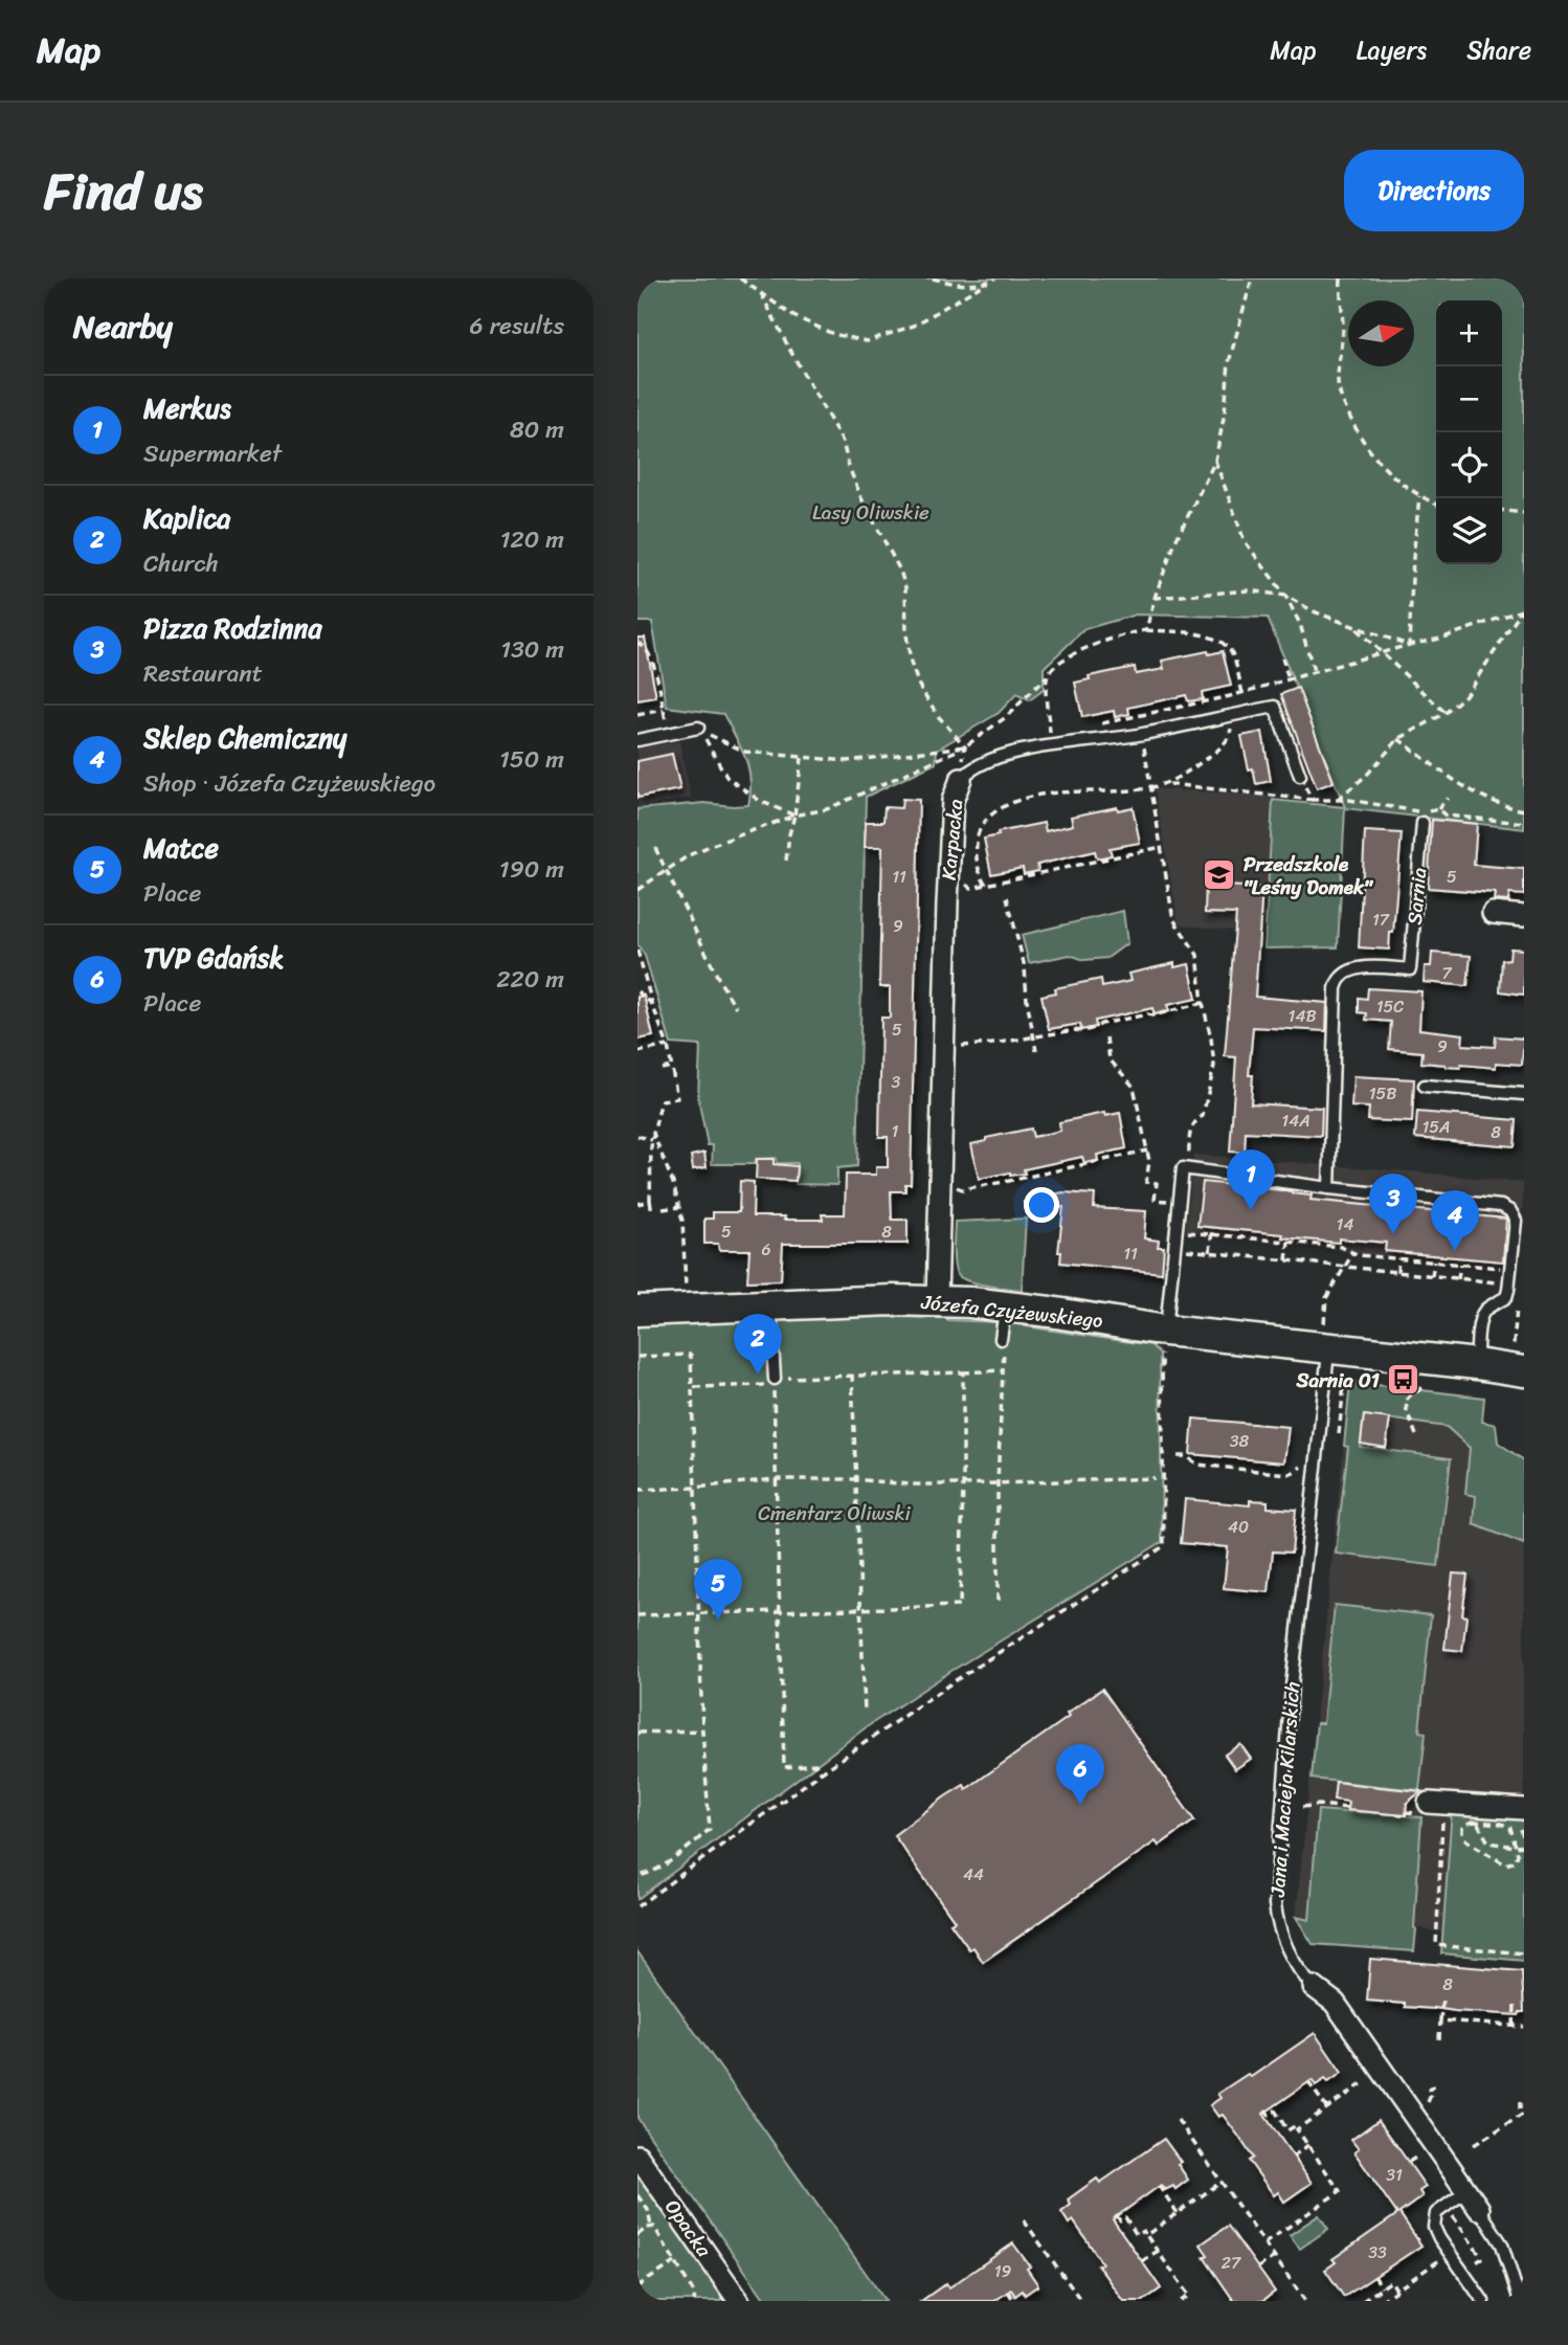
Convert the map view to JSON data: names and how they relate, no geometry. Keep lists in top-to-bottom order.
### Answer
{
  "streets": {
    "street": [
      "Karpacka",
      "Józefa Czyżewskiego",
      "Jana i Macieja Kilarskich",
      "Opacka"
    ],
    "lane": ["Sarnia"]
  },
  "crossings": [
    ["Karpacka", "Józefa Czyżewskiego"],
    ["Józefa Czyżewskiego", "Jana i Macieja Kilarskich"]
  ],
  "parks": ["Lasy Oliwskie", "Cmentarz Oliwski"],
  "places": {
    "school or university": ["Przedszkole \"Leśny Domek\""],
    "bus stop": ["Sarnia 01"]
  },
  "house_numbers": [
    "11",
    "5",
    "17",
    "9",
    "7",
    "15C",
    "14B",
    "5",
    "9",
    "3",
    "15B",
    "14A",
    "15A",
    "1",
    "8",
    "14",
    "5",
    "8",
    "6",
    "11",
    "38",
    "40",
    "44",
    "8",
    "31",
    "33",
    "27",
    "19"
  ],
  "north": "right",
  "page": {
    "header": "Map",
    "nav": ["Map", "Layers", "Share"],
    "title": "Find us",
    "buttons": "Directions",
    "heading": ["Nearby", "6 results"],
    "map_buttons": ["+", "−"],
    "list": [
      {
        "mark": "1",
        "name": "Merkus",
        "note": "Supermarket",
        "value": "80 m"
      },
      {
        "mark": "2",
        "name": "Kaplica",
        "note": "Church",
        "value": "120 m"
      },
      {
        "mark": "3",
        "name": "Pizza Rodzinna",
        "note": "Restaurant",
        "value": "130 m"
      },
      {
        "mark": "4",
        "name": "Sklep Chemiczny",
        "note": "Shop · Józefa Czyżewskiego",
        "value": "150 m"
      },
      {
        "mark": "5",
        "name": "Matce",
        "note": "Place",
        "value": "190 m"
      },
      {
        "mark": "6",
        "name": "TVP Gdańsk",
        "note": "Place",
        "value": "220 m"
      }
    ],
    "pins": [
      "1",
      "3",
      "4",
      "2",
      "5",
      "6"
    ]
  }
}
